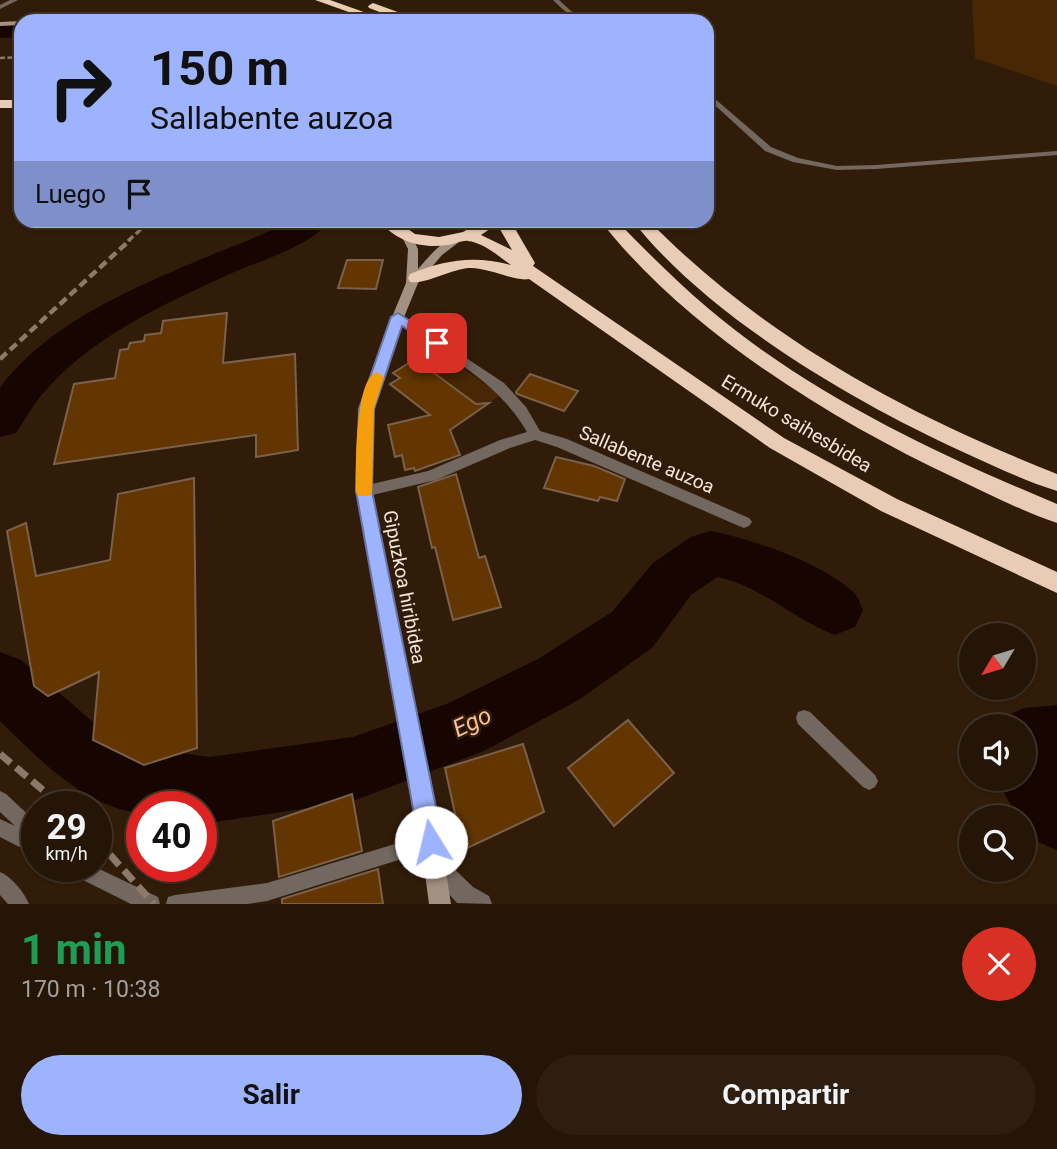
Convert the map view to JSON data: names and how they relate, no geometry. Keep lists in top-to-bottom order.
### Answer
{
  "streets": {
    "highway": ["Ermuko saihesbidea"],
    "street": ["Sallabente auzoa", "Gipuzkoa hiribidea"]
  },
  "water": ["Ego"],
  "north": "bottom left",
  "page": {
    "turn": ["150 m", "Sallabente auzoa"],
    "then": "Luego",
    "speed": "29 km/h",
    "limit": "40",
    "heading": ["1 min", "170 m · 10:38"],
    "buttons": ["Salir", "Compartir"]
  }
}
